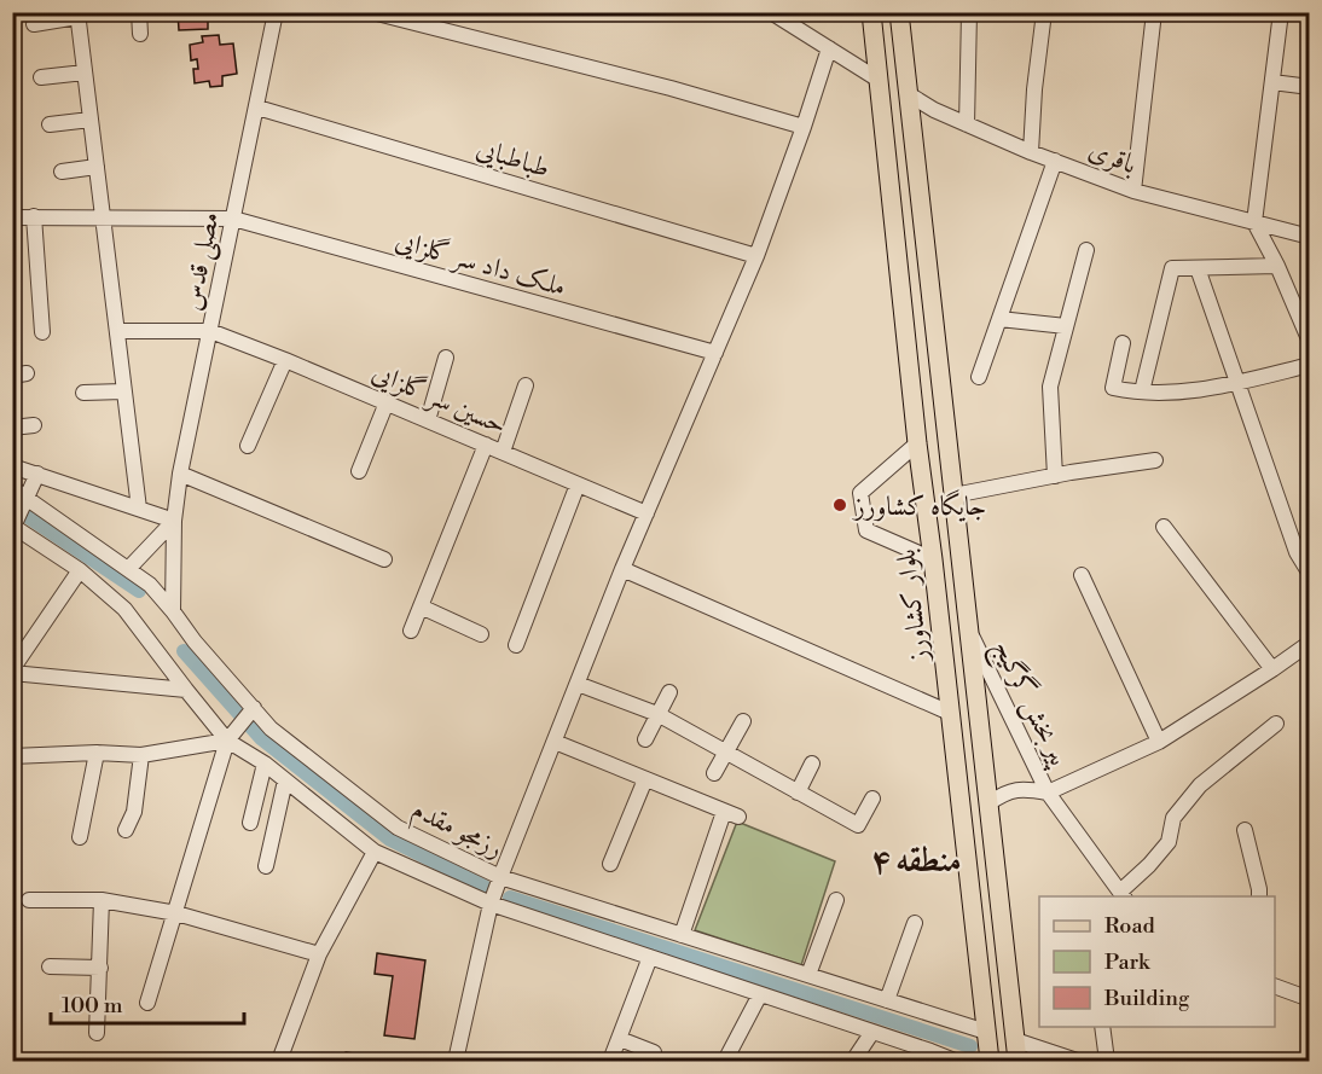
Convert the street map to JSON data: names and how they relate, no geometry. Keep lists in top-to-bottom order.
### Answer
{
  "streets": {
    "main road": ["بلوار کشاورز"],
    "street": [
      "باقری",
      "طباطبایی",
      "مصلی قدس",
      "ملک داد سر گلزایی",
      "حسین سر گلزایی",
      "پیر بخش گرگیج",
      "رزمجو مقدم"
    ]
  },
  "crossings": [
    ["باقری", "بلوار کشاورز"],
    ["طباطبایی", "مصلی قدس"],
    ["مصلی قدس", "ملک داد سر گلزایی"],
    ["مصلی قدس", "حسین سر گلزایی"],
    ["مصلی قدس", "رزمجو مقدم"],
    ["بلوار کشاورز", "پیر بخش گرگیج"],
    ["بلوار کشاورز", "رزمجو مقدم"]
  ],
  "districts": ["منطقه ۴"],
  "places": ["جایگاه کشاورز"],
  "legend": ["Road", "Park", "Building"],
  "scale_bar": "100 m"
}
